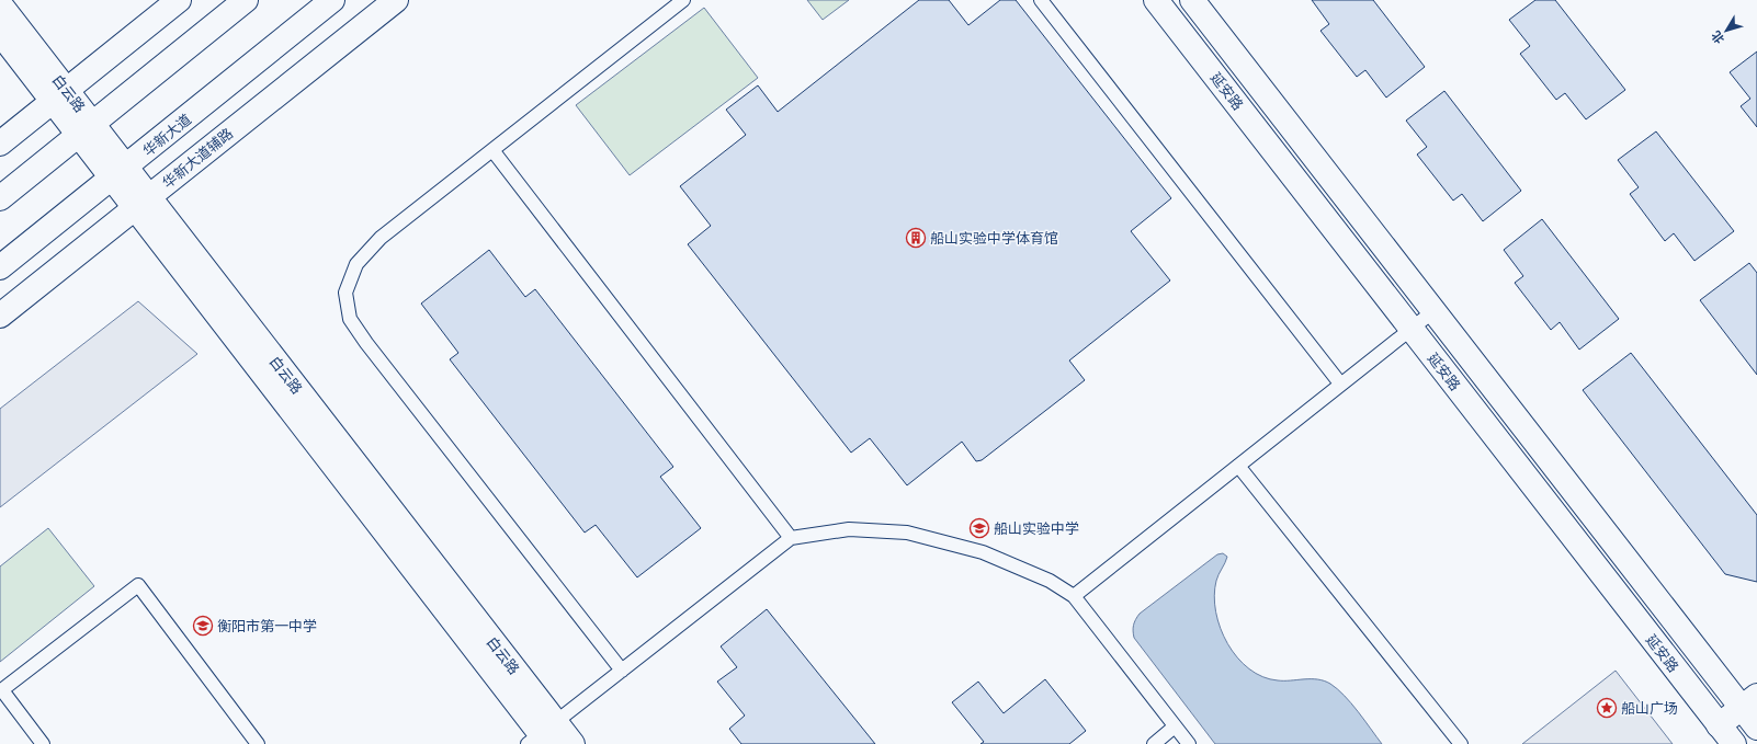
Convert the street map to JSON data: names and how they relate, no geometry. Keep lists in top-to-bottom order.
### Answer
{
  "streets": {
    "main road": [
      "延安路",
      "白云路",
      "华新大道",
      "华新大道辅路"
    ]
  },
  "crossings": [
    ["白云路", "华新大道"],
    ["白云路", "华新大道辅路"]
  ],
  "places": {
    "building": ["船山实验中学体育馆"],
    "school or university": ["船山实验中学", "衡阳市第一中学"],
    "place": ["船山广场"]
  },
  "north": "bottom left"
}
